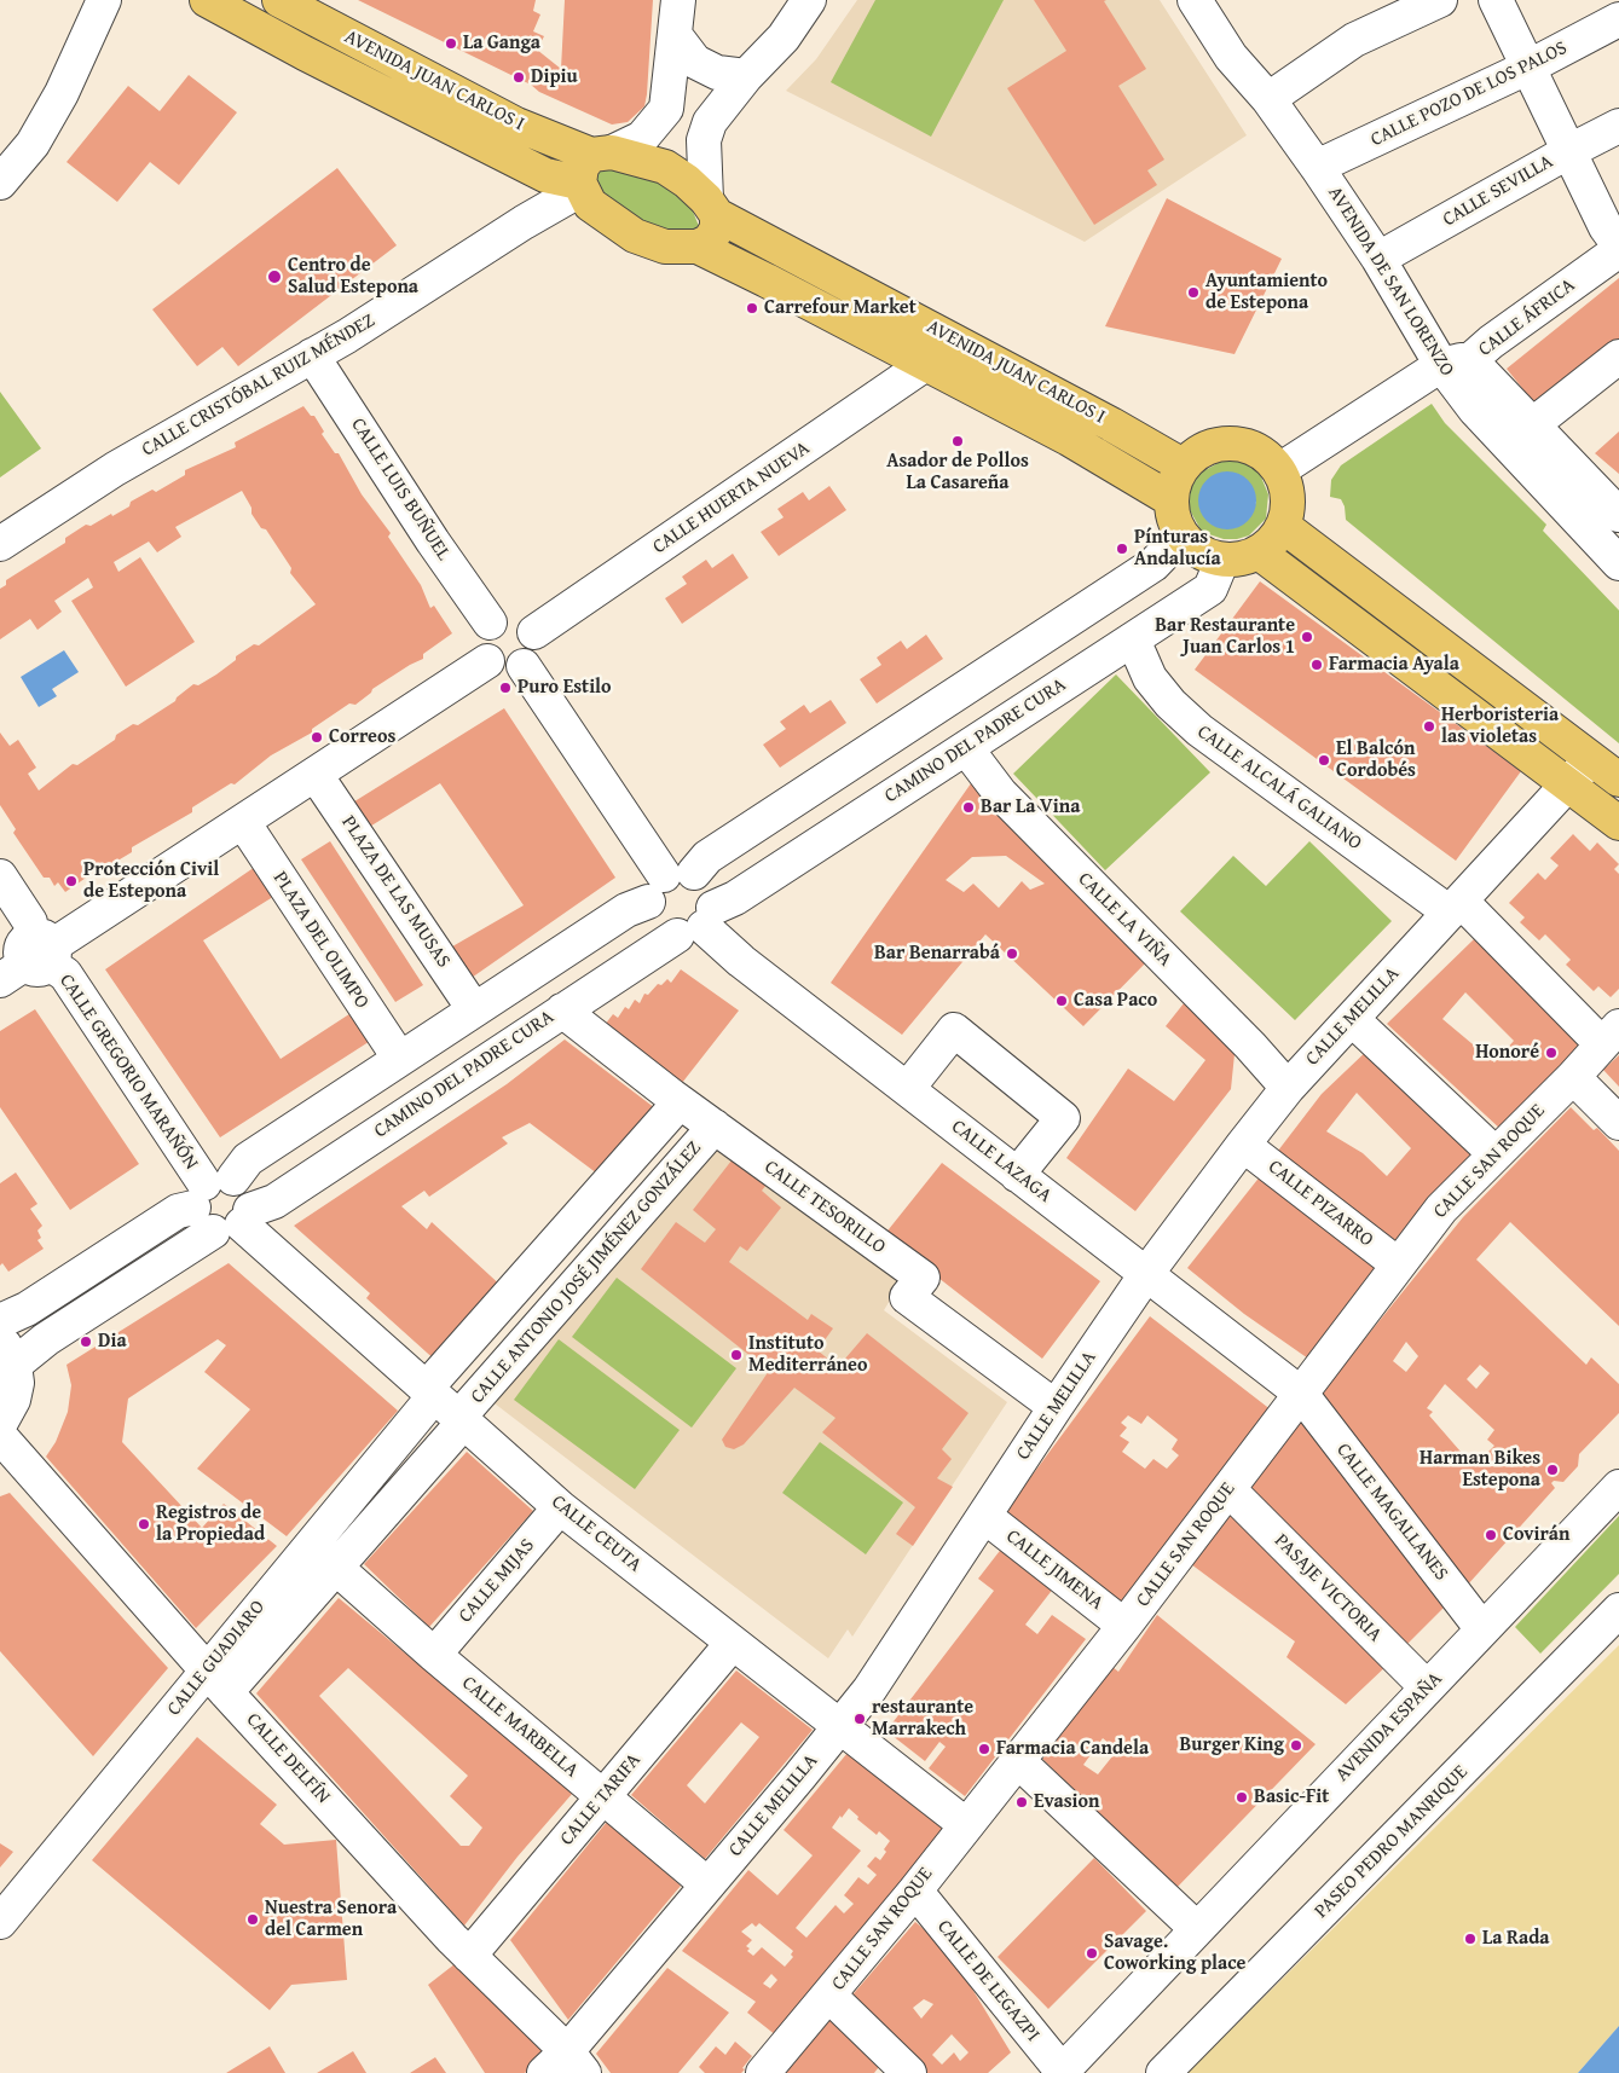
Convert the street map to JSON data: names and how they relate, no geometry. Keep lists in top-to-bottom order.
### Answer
{
  "streets": {
    "main road": ["AVENIDA JUAN CARLOS I"],
    "street": [
      "CALLE POZO DE LOS PALOS",
      "CALLE SEVILLA",
      "AVENIDA DE SAN LORENZO",
      "CALLE ÁFRICA",
      "CALLE CRISTÓBAL RUIZ MÉNDEZ",
      "CALLE LUIS BUÑUEL",
      "CALLE HUERTA NUEVA",
      "CAMINO DEL PADRE CURA",
      "CALLE ALCALÁ GALIANO",
      "PLAZA DE LAS MUSAS",
      "CALLE LA VIÑA",
      "PLAZA DEL OLIMPO",
      "CALLE MELILLA",
      "CALLE GREGORIO MARAÑÓN",
      "CALLE LAZAGA",
      "CALLE SAN ROQUE",
      "CALLE PIZARRO",
      "CALLE TESORILLO",
      "CALLE ANTONIO JOSÉ JIMÉNEZ GONZÁLEZ",
      "CALLE MAGALLANES",
      "CALLE CEUTA",
      "CALLE JIMENA",
      "CALLE MIJAS",
      "PASAJE VICTORIA",
      "CALLE GUADIARO",
      "CALLE MARBELLA",
      "AVENIDA ESPAÑA",
      "CALLE DELFÍN",
      "CALLE TARIFA",
      "PASEO PEDRO MANRIQUE",
      "CALLE DE LEGAZPI"
    ]
  },
  "crossings": [
    ["AVENIDA JUAN CARLOS I", "CALLE ÁFRICA"],
    ["AVENIDA JUAN CARLOS I", "CALLE CRISTÓBAL RUIZ MÉNDEZ"],
    ["AVENIDA JUAN CARLOS I", "CALLE HUERTA NUEVA"],
    ["AVENIDA JUAN CARLOS I", "CAMINO DEL PADRE CURA"],
    ["CALLE POZO DE LOS PALOS", "AVENIDA DE SAN LORENZO"],
    ["CALLE SEVILLA", "AVENIDA DE SAN LORENZO"],
    ["AVENIDA DE SAN LORENZO", "CALLE ÁFRICA"],
    ["CALLE ÁFRICA", "CAMINO DEL PADRE CURA"],
    ["CALLE CRISTÓBAL RUIZ MÉNDEZ", "CALLE LUIS BUÑUEL"],
    ["CALLE LUIS BUÑUEL", "CALLE HUERTA NUEVA"],
    ["CAMINO DEL PADRE CURA", "CALLE ALCALÁ GALIANO"],
    ["CAMINO DEL PADRE CURA", "PLAZA DE LAS MUSAS"],
    ["CAMINO DEL PADRE CURA", "CALLE LA VIÑA"],
    ["CAMINO DEL PADRE CURA", "PLAZA DEL OLIMPO"],
    ["CAMINO DEL PADRE CURA", "CALLE GREGORIO MARAÑÓN"],
    ["CAMINO DEL PADRE CURA", "CALLE LAZAGA"],
    ["CAMINO DEL PADRE CURA", "CALLE TESORILLO"],
    ["CAMINO DEL PADRE CURA", "CALLE CEUTA"],
    ["CALLE ALCALÁ GALIANO", "CALLE MELILLA"],
    ["CALLE ALCALÁ GALIANO", "CALLE SAN ROQUE"],
    ["CALLE LA VIÑA", "CALLE MELILLA"],
    ["CALLE MELILLA", "CALLE LAZAGA"],
    ["CALLE MELILLA", "CALLE PIZARRO"],
    ["CALLE MELILLA", "CALLE TESORILLO"],
    ["CALLE MELILLA", "CALLE CEUTA"],
    ["CALLE MELILLA", "CALLE JIMENA"],
    ["CALLE MELILLA", "CALLE MARBELLA"],
    ["CALLE MELILLA", "CALLE DELFÍN"],
    ["CALLE GREGORIO MARAÑÓN", "CALLE CEUTA"],
    ["CALLE LAZAGA", "CALLE SAN ROQUE"],
    ["CALLE LAZAGA", "CALLE MAGALLANES"],
    ["CALLE SAN ROQUE", "CALLE PIZARRO"],
    ["CALLE SAN ROQUE", "CALLE MAGALLANES"],
    ["CALLE SAN ROQUE", "CALLE CEUTA"],
    ["CALLE SAN ROQUE", "CALLE JIMENA"],
    ["CALLE SAN ROQUE", "PASAJE VICTORIA"],
    ["CALLE SAN ROQUE", "CALLE DE LEGAZPI"],
    ["CALLE TESORILLO", "CALLE ANTONIO JOSÉ JIMÉNEZ GONZÁLEZ"],
    ["CALLE ANTONIO JOSÉ JIMÉNEZ GONZÁLEZ", "CALLE CEUTA"],
    ["CALLE ANTONIO JOSÉ JIMÉNEZ GONZÁLEZ", "CALLE GUADIARO"],
    ["CALLE MAGALLANES", "AVENIDA ESPAÑA"],
    ["CALLE CEUTA", "CALLE MIJAS"],
    ["CALLE CEUTA", "CALLE GUADIARO"],
    ["CALLE CEUTA", "CALLE TARIFA"],
    ["CALLE MIJAS", "CALLE MARBELLA"],
    ["PASAJE VICTORIA", "AVENIDA ESPAÑA"],
    ["CALLE GUADIARO", "CALLE MARBELLA"],
    ["CALLE GUADIARO", "CALLE DELFÍN"],
    ["CALLE MARBELLA", "CALLE TARIFA"],
    ["AVENIDA ESPAÑA", "CALLE DE LEGAZPI"],
    ["CALLE DELFÍN", "CALLE TARIFA"]
  ],
  "places": [
    "La Ganga",
    "Dipiu",
    "Centro de Salud Estepona",
    "Ayuntamiento de Estepona",
    "Carrefour Market",
    "Asador de Pollos La Casareña",
    "Pínturas Andalucía",
    "Bar Restaurante Juan Carlos 1",
    "Farmacia Ayala",
    "Puro Estilo",
    "Herboristeria las violetas",
    "Correos",
    "El Balcón Cordobés",
    "Bar La Vina",
    "Protección Civil de Estepona",
    "Bar Benarrabá",
    "Casa Paco",
    "Honoré",
    "Dia",
    "Instituto Mediterráneo",
    "Harman Bikes Estepona",
    "Registros de la Propiedad",
    "Covirán",
    "restaurante Marrakech",
    "Burger King",
    "Farmacia Candela",
    "Basic-Fit",
    "Evasion",
    "Nuestra Senora del Carmen",
    "La Rada",
    "Savage. Coworking place"
  ]
}
